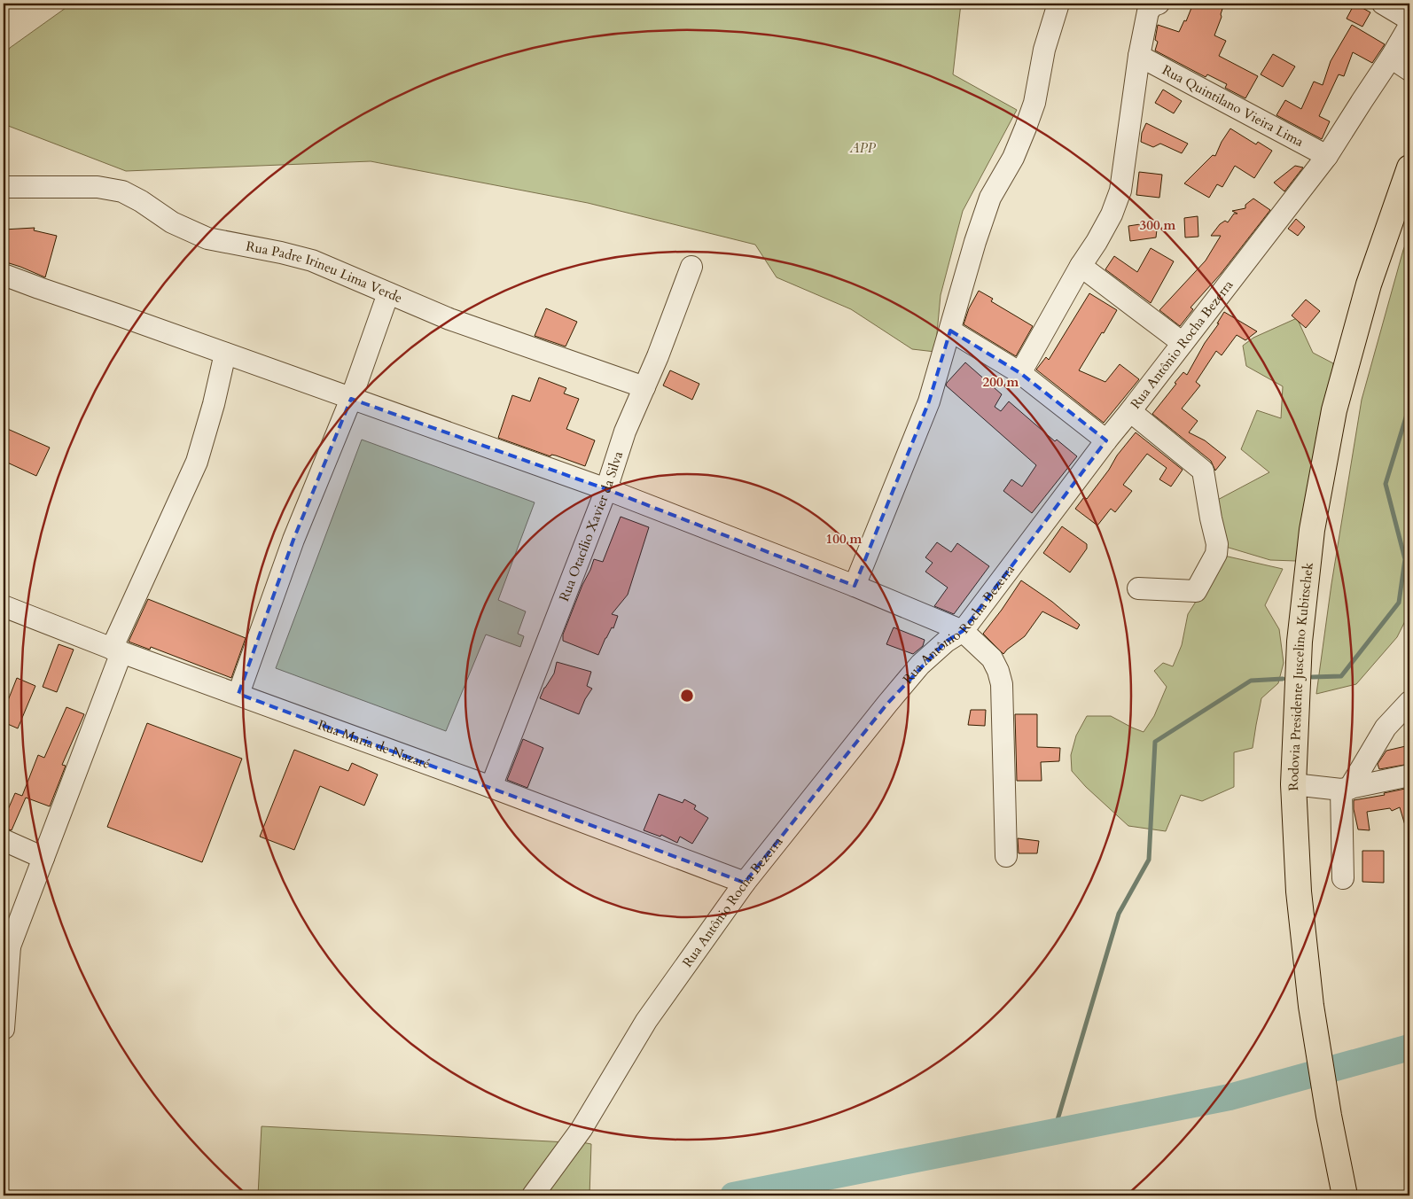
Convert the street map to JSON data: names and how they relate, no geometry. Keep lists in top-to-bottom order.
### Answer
{
  "streets": {
    "highway": ["Rodovia Presidente Juscelino Kubitschek"],
    "street": [
      "Rua Quintilano Vieira Lima",
      "Rua Padre Irineu Lima Verde",
      "Rua Antônio Rocha Bezerra",
      "Rua Otacílio Xavier da Silva",
      "Rua Maria de Nazaré"
    ]
  },
  "crossings": [
    ["Rua Quintilano Vieira Lima", "Rua Antônio Rocha Bezerra"],
    ["Rua Padre Irineu Lima Verde", "Rua Otacílio Xavier da Silva"],
    ["Rua Antônio Rocha Bezerra", "Rua Maria de Nazaré"],
    ["Rua Otacílio Xavier da Silva", "Rua Maria de Nazaré"]
  ],
  "parks": ["APP"],
  "rings": ["300 m", "200 m", "100 m"]
}
